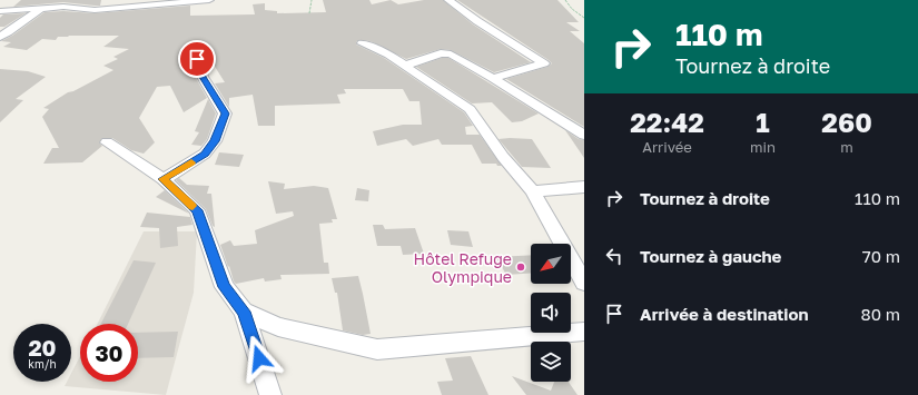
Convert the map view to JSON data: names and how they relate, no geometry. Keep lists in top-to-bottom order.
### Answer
{
  "places": ["Hôtel Refuge Olympique"],
  "north": "bottom left",
  "page": {
    "turn": ["110 m", "Tournez à droite"],
    "eta": [
      "22:42",
      "Arrivée",
      "1",
      "min",
      "260",
      "m"
    ],
    "list": [
      {
        "name": "Tournez à droite",
        "value": "110 m"
      },
      {
        "name": "Tournez à gauche",
        "value": "70 m"
      },
      {
        "name": "Arrivée à destination",
        "value": "80 m"
      }
    ],
    "speed": "20 km/h",
    "limit": "30"
  }
}
